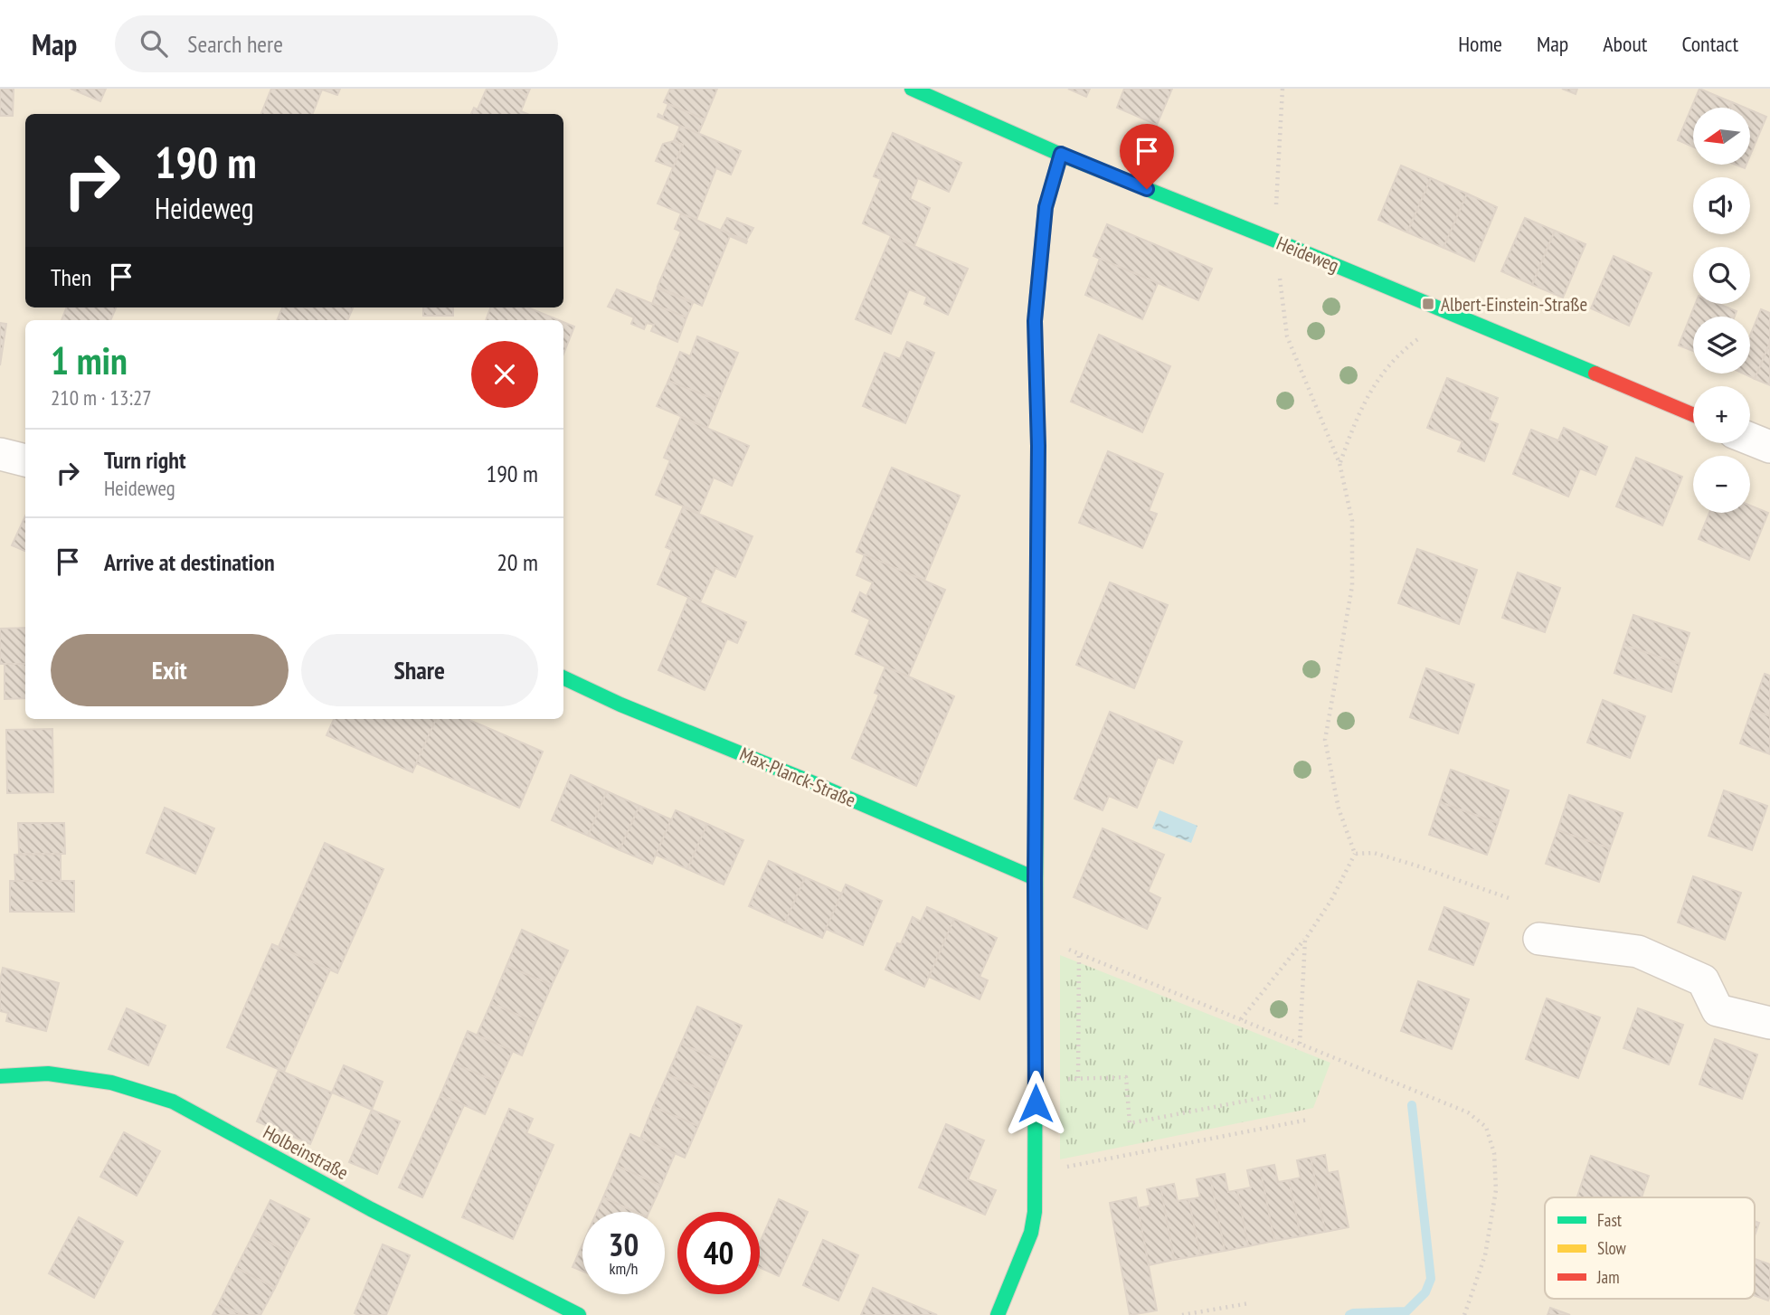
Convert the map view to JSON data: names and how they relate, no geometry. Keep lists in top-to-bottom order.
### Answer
{
  "streets": {
    "street": ["Heideweg", "Max-Planck-Straße", "Holbeinstraße"]
  },
  "places": {
    "transit": ["Albert-Einstein-Straße"]
  },
  "legend": ["Fast", "Slow", "Jam"],
  "north": "left",
  "page": {
    "header": "Map",
    "search": "Search here",
    "nav": [
      "Home",
      "Map",
      "About",
      "Contact"
    ],
    "map_buttons": ["+", "−"],
    "turn": ["190 m", "Heideweg"],
    "then": "Then",
    "heading": ["1 min", "210 m · 13:27"],
    "list": [
      {
        "name": "Turn right",
        "note": "Heideweg",
        "value": "190 m"
      },
      {
        "name": "Arrive at destination",
        "value": "20 m"
      }
    ],
    "buttons": ["Exit", "Share"],
    "speed": "30 km/h",
    "limit": "40"
  }
}
